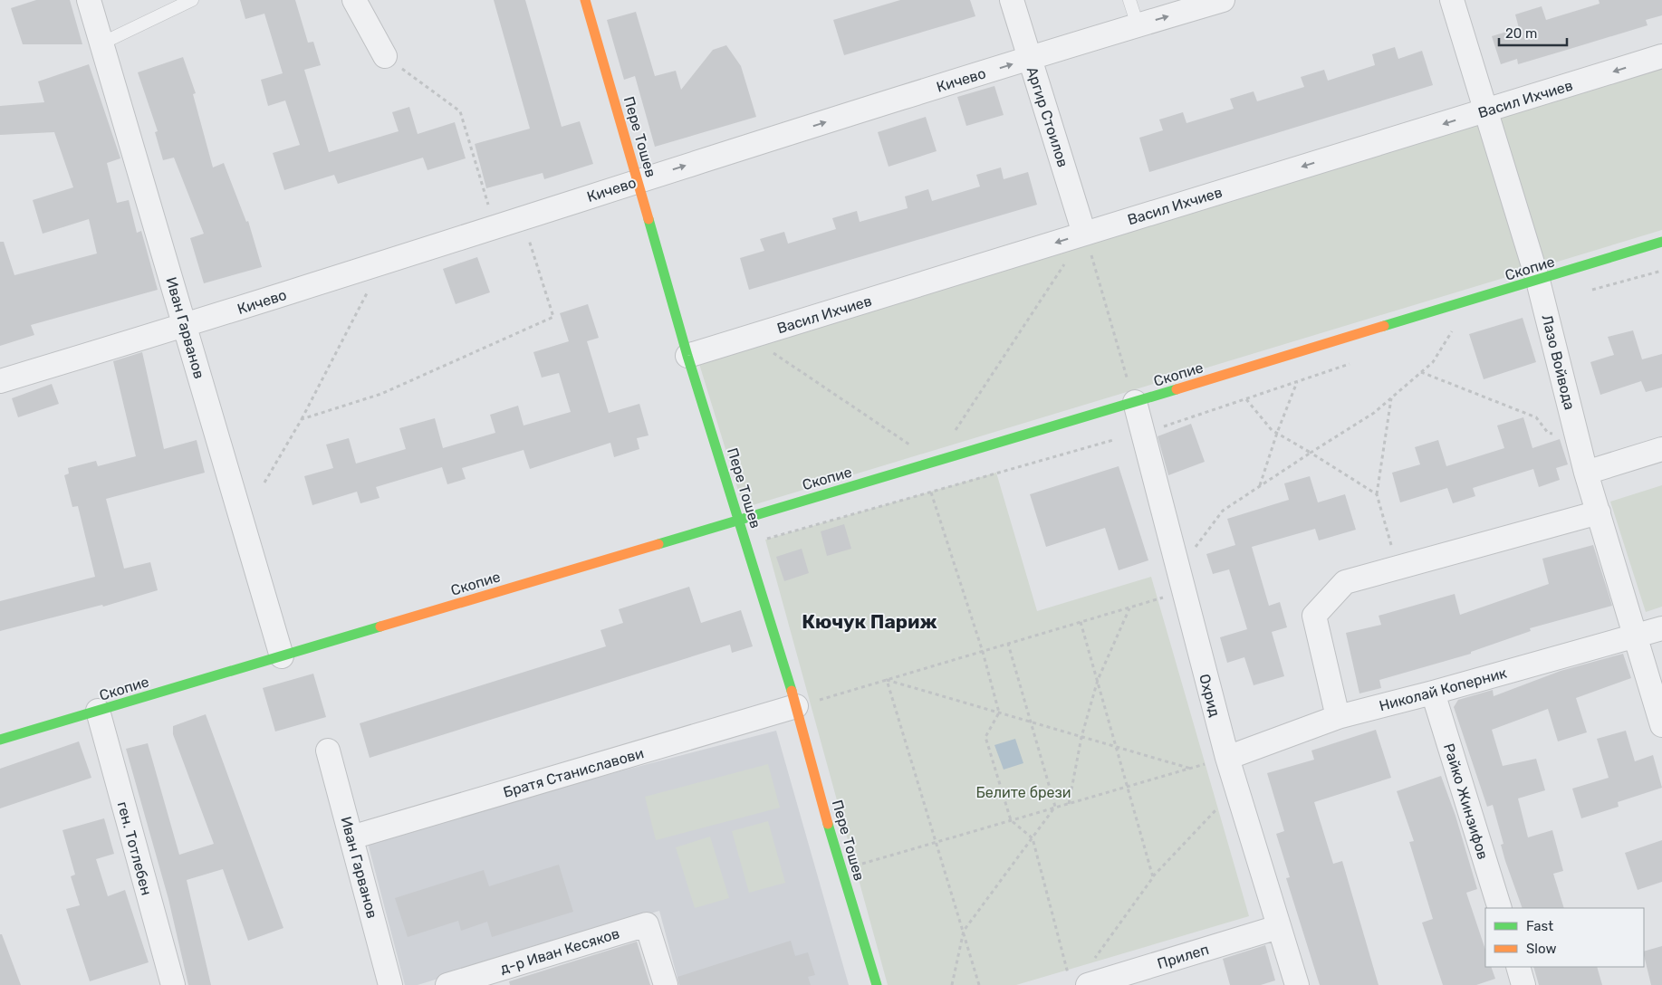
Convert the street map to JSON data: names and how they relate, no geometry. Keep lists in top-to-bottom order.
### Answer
{
  "streets": {
    "street": [
      "Кичево",
      "Васил Ихчиев",
      "Аргир Стоилов",
      "Пере Тошев",
      "Скопие",
      "Иван Гарванов",
      "Лазо Войвода",
      "Николай Коперник",
      "Охрид",
      "Братя Станиславови",
      "Райко Жинзифов",
      "ген. Тотлебен",
      "д-р Иван Кесяков",
      "Прилеп"
    ]
  },
  "crossings": [
    ["Кичево", "Аргир Стоилов"],
    ["Кичево", "Пере Тошев"],
    ["Кичево", "Иван Гарванов"],
    ["Васил Ихчиев", "Аргир Стоилов"],
    ["Васил Ихчиев", "Пере Тошев"],
    ["Васил Ихчиев", "Лазо Войвода"],
    ["Пере Тошев", "Скопие"],
    ["Пере Тошев", "Братя Станиславови"],
    ["Скопие", "Иван Гарванов"],
    ["Скопие", "Лазо Войвода"],
    ["Скопие", "Охрид"],
    ["Скопие", "ген. Тотлебен"],
    ["Иван Гарванов", "Братя Станиславови"],
    ["Лазо Войвода", "Николай Коперник"],
    ["Николай Коперник", "Охрид"],
    ["Николай Коперник", "Райко Жинзифов"],
    ["Охрид", "Прилеп"]
  ],
  "one_way": ["Кичево", "Васил Ихчиев"],
  "districts": ["Кючук Париж"],
  "parks": ["Белите брези"],
  "legend": ["Fast", "Slow"],
  "scale_bar": "20 m"
}
